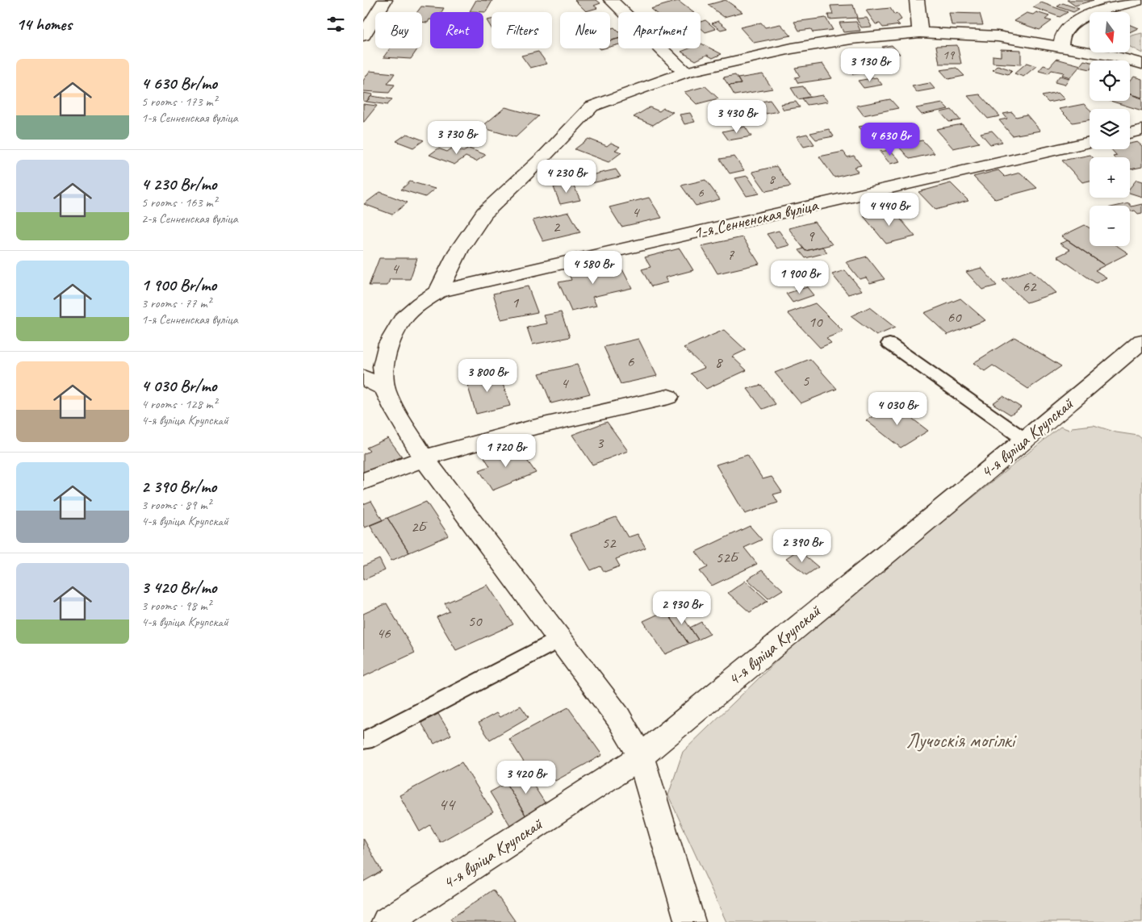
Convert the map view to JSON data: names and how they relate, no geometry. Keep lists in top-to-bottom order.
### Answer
{
  "streets": {
    "street": ["1-я Сенненская вуліца", "4-я вуліца Крупскай"]
  },
  "parks": ["Лучоскія могілкі"],
  "house_numbers": [
    "19",
    "8",
    "6",
    "4",
    "2",
    "9",
    "7",
    "4",
    "62",
    "1",
    "60",
    "10",
    "6",
    "8",
    "5",
    "4",
    "3",
    "2Б",
    "52",
    "52Б",
    "50",
    "46",
    "44"
  ],
  "north": "bottom",
  "page": {
    "heading": "14 homes",
    "map_buttons": ["+", "−"],
    "chip": [
      "Buy",
      "Rent",
      "Filters",
      "New",
      "Apartment"
    ],
    "list": [
      {
        "name": "4 630 Br/mo",
        "note": "5 rooms · 173 m² · 1-я Сенненская вуліца"
      },
      {
        "name": "4 230 Br/mo",
        "note": "5 rooms · 163 m² · 2-я Сенненская вуліца"
      },
      {
        "name": "1 900 Br/mo",
        "note": "3 rooms · 77 m² · 1-я Сенненская вуліца"
      },
      {
        "name": "4 030 Br/mo",
        "note": "4 rooms · 128 m² · 4-я вуліца Крупскай"
      },
      {
        "name": "2 390 Br/mo",
        "note": "3 rooms · 89 m² · 4-я вуліца Крупскай"
      },
      {
        "name": "3 420 Br/mo",
        "note": "3 rooms · 98 m² · 4-я вуліца Крупскай"
      }
    ],
    "price": [
      "3 130 Br",
      "3 430 Br",
      "3 730 Br",
      "4 630 Br",
      "4 230 Br",
      "4 440 Br",
      "4 580 Br",
      "1 900 Br",
      "3 800 Br",
      "4 030 Br",
      "1 720 Br",
      "2 390 Br",
      "2 930 Br",
      "3 420 Br"
    ]
  }
}
